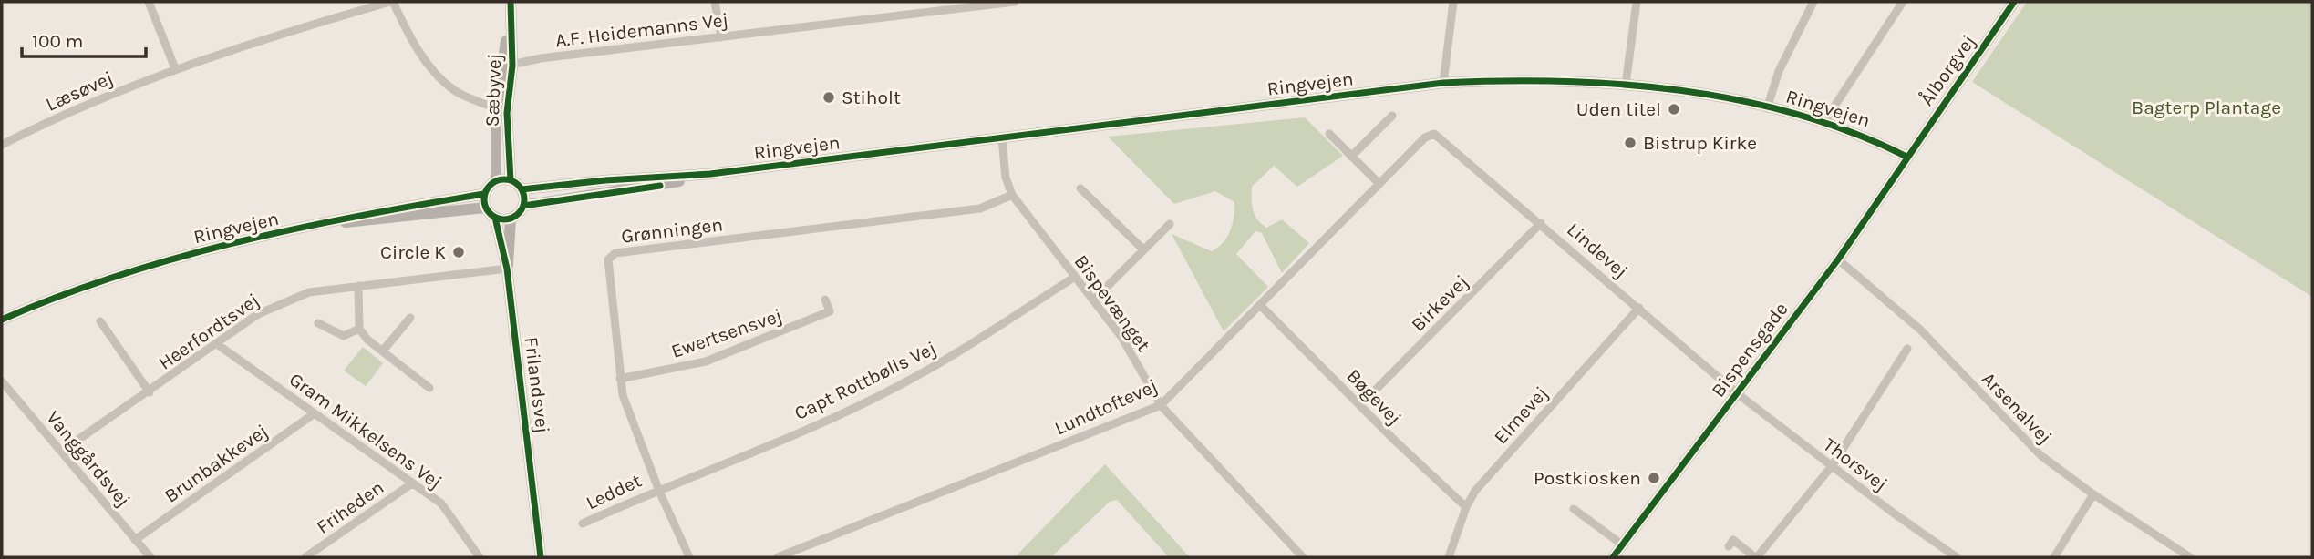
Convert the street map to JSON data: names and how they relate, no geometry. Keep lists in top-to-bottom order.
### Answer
{
  "streets": {
    "main road": [
      "Ålborgvej",
      "Ringvejen",
      "Sæbyvej",
      "Bispensgade",
      "Frilandsvej"
    ],
    "street": [
      "A.F. Heidemanns Vej",
      "Læsøvej",
      "Grønningen",
      "Lindevej",
      "Bispevænget",
      "Birkevej",
      "Heerfordtsvej",
      "Ewertsensvej",
      "Capt Rottbølls Vej",
      "Bøgevej",
      "Lundtoftevej",
      "Arsenalvej",
      "Elmevej",
      "Gram Mikkelsens Vej",
      "Vanggårdsvej",
      "Brunbakkevej",
      "Thorsvej",
      "Leddet",
      "Friheden"
    ]
  },
  "crossings": [
    ["A.F. Heidemanns Vej", "Sæbyvej"],
    ["Ålborgvej", "Ringvejen"],
    ["Ålborgvej", "Bispensgade"],
    ["Ringvejen", "Sæbyvej"],
    ["Ringvejen", "Bispevænget"],
    ["Ringvejen", "Bispensgade"],
    ["Ringvejen", "Frilandsvej"],
    ["Sæbyvej", "Frilandsvej"],
    ["Grønningen", "Bispevænget"],
    ["Grønningen", "Ewertsensvej"],
    ["Grønningen", "Capt Rottbølls Vej"],
    ["Grønningen", "Leddet"],
    ["Lindevej", "Birkevej"],
    ["Lindevej", "Bispensgade"],
    ["Lindevej", "Lundtoftevej"],
    ["Lindevej", "Elmevej"],
    ["Lindevej", "Thorsvej"],
    ["Bispevænget", "Capt Rottbølls Vej"],
    ["Bispevænget", "Lundtoftevej"],
    ["Birkevej", "Bøgevej"],
    ["Heerfordtsvej", "Frilandsvej"],
    ["Heerfordtsvej", "Gram Mikkelsens Vej"],
    ["Heerfordtsvej", "Vanggårdsvej"],
    ["Bispensgade", "Arsenalvej"],
    ["Bispensgade", "Thorsvej"],
    ["Capt Rottbølls Vej", "Leddet"],
    ["Bøgevej", "Lundtoftevej"],
    ["Bøgevej", "Elmevej"],
    ["Gram Mikkelsens Vej", "Brunbakkevej"],
    ["Gram Mikkelsens Vej", "Friheden"],
    ["Vanggårdsvej", "Brunbakkevej"]
  ],
  "parks": ["Bagterp Plantage"],
  "places": [
    "Stiholt",
    "Uden titel",
    "Bistrup Kirke",
    "Circle K",
    "Postkiosken"
  ],
  "scale_bar": "100 m"
}
